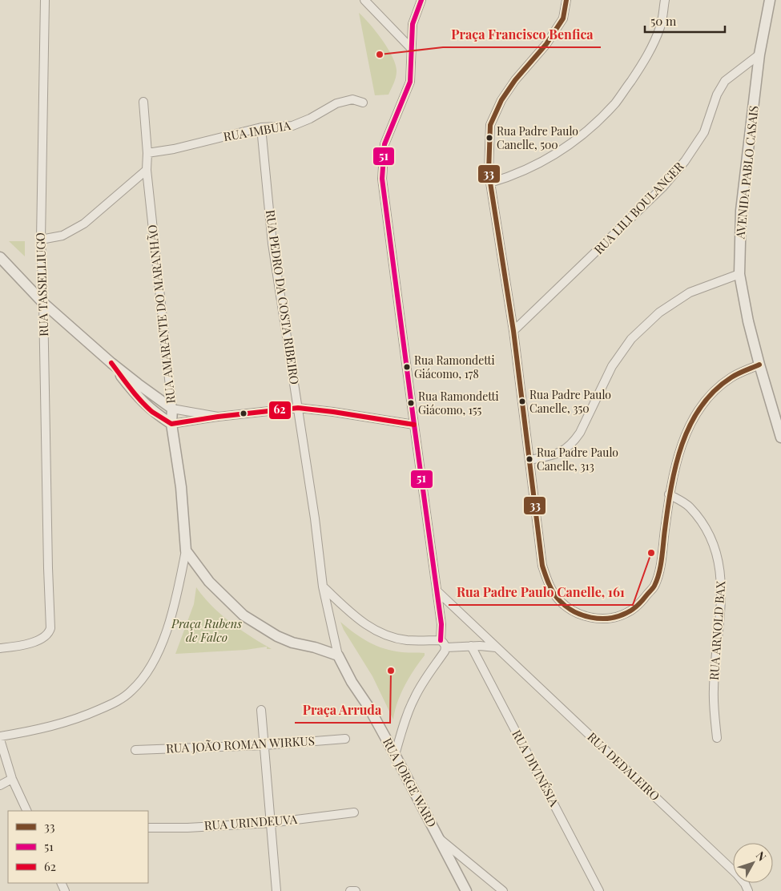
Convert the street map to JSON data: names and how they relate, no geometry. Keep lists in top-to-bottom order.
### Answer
{
  "streets": {
    "street": [
      "RUA IMBUIA",
      "AVENIDA PABLO CASAIS",
      "RUA LILI BOULANGER",
      "RUA TASSELLIUGO",
      "RUA PEDRO DA COSTA RIBEIRO",
      "RUA AMARANTE DO MARANHÃO",
      "RUA ARNOLD BAX",
      "RUA JOÃO ROMAN WIRKUS",
      "RUA DEDALEIRO",
      "RUA DIVINÉSIA",
      "RUA JORGE WARD",
      "RUA URINDEUVA"
    ]
  },
  "crossings": [
    ["RUA IMBUIA", "RUA PEDRO DA COSTA RIBEIRO"],
    ["RUA IMBUIA", "RUA AMARANTE DO MARANHÃO"],
    ["AVENIDA PABLO CASAIS", "RUA LILI BOULANGER"],
    ["RUA PEDRO DA COSTA RIBEIRO", "RUA JORGE WARD"]
  ],
  "parks": ["Praça Rubens de Falco"],
  "places": [
    "Praça Francisco Benfica",
    "Rua Padre Paulo Canelle, 500",
    "Rua Ramondetti Giácomo, 178",
    "Rua Padre Paulo Canelle, 350",
    "Rua Ramondetti Giácomo, 155",
    "Rua Padre Paulo Canelle, 313",
    "Rua Padre Paulo Canelle, 161",
    "Praça Arruda"
  ],
  "lines": ["transit line 33", "transit line 51", "transit line 62"],
  "legend": ["33", "51", "62"],
  "scale_bar": "50 m",
  "north": "top right"
}
